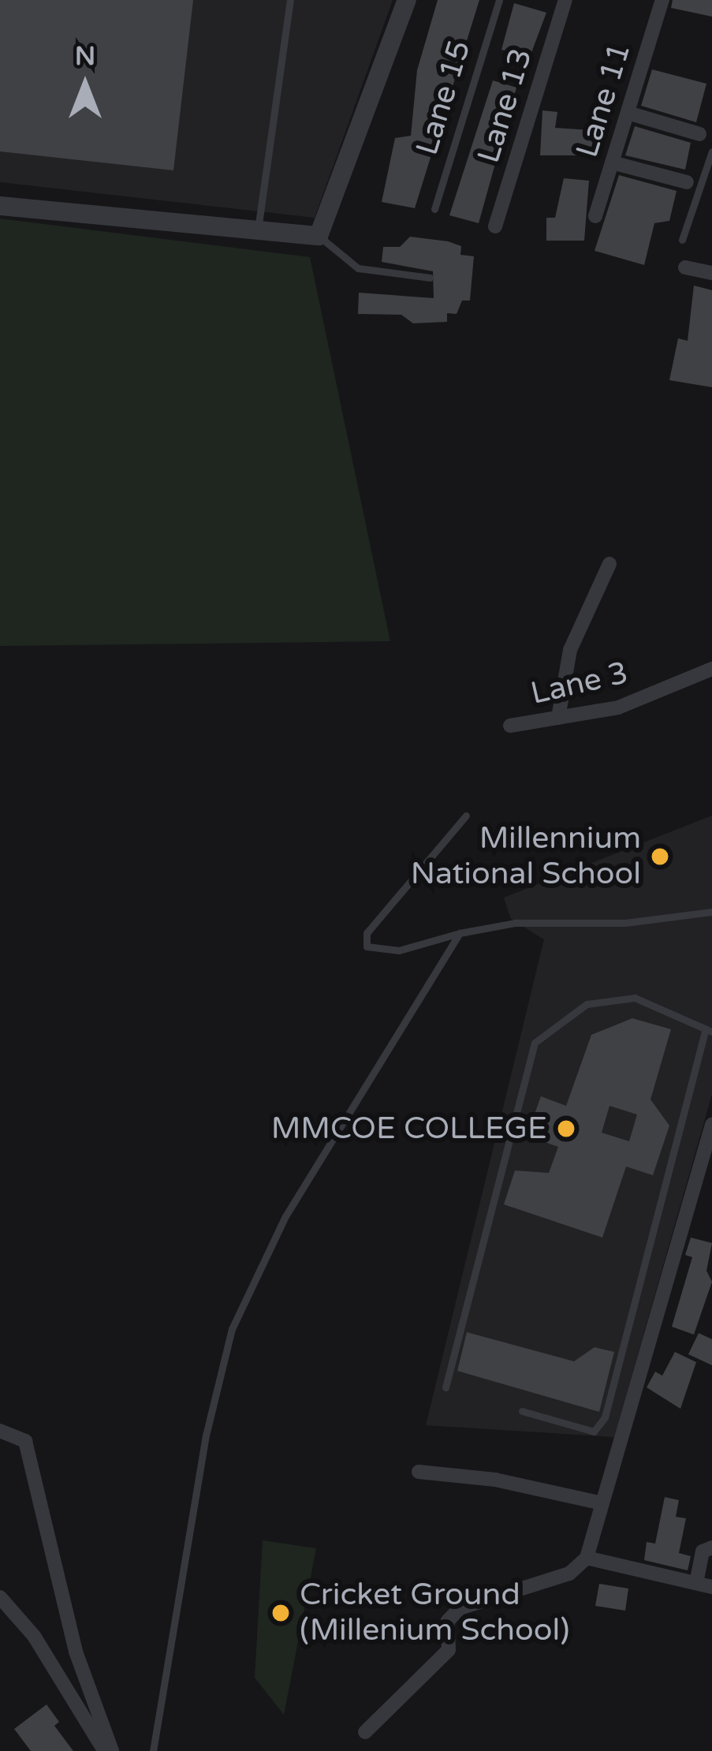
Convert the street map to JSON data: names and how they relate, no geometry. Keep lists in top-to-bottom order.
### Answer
{
  "streets": {
    "street": ["Lane 11", "Lane 13", "Lane 3"],
    "lane": ["Lane 15"]
  },
  "places": ["Millennium National School", "MMCOE COLLEGE", "Cricket Ground (Millenium School)"],
  "north": "top"
}
